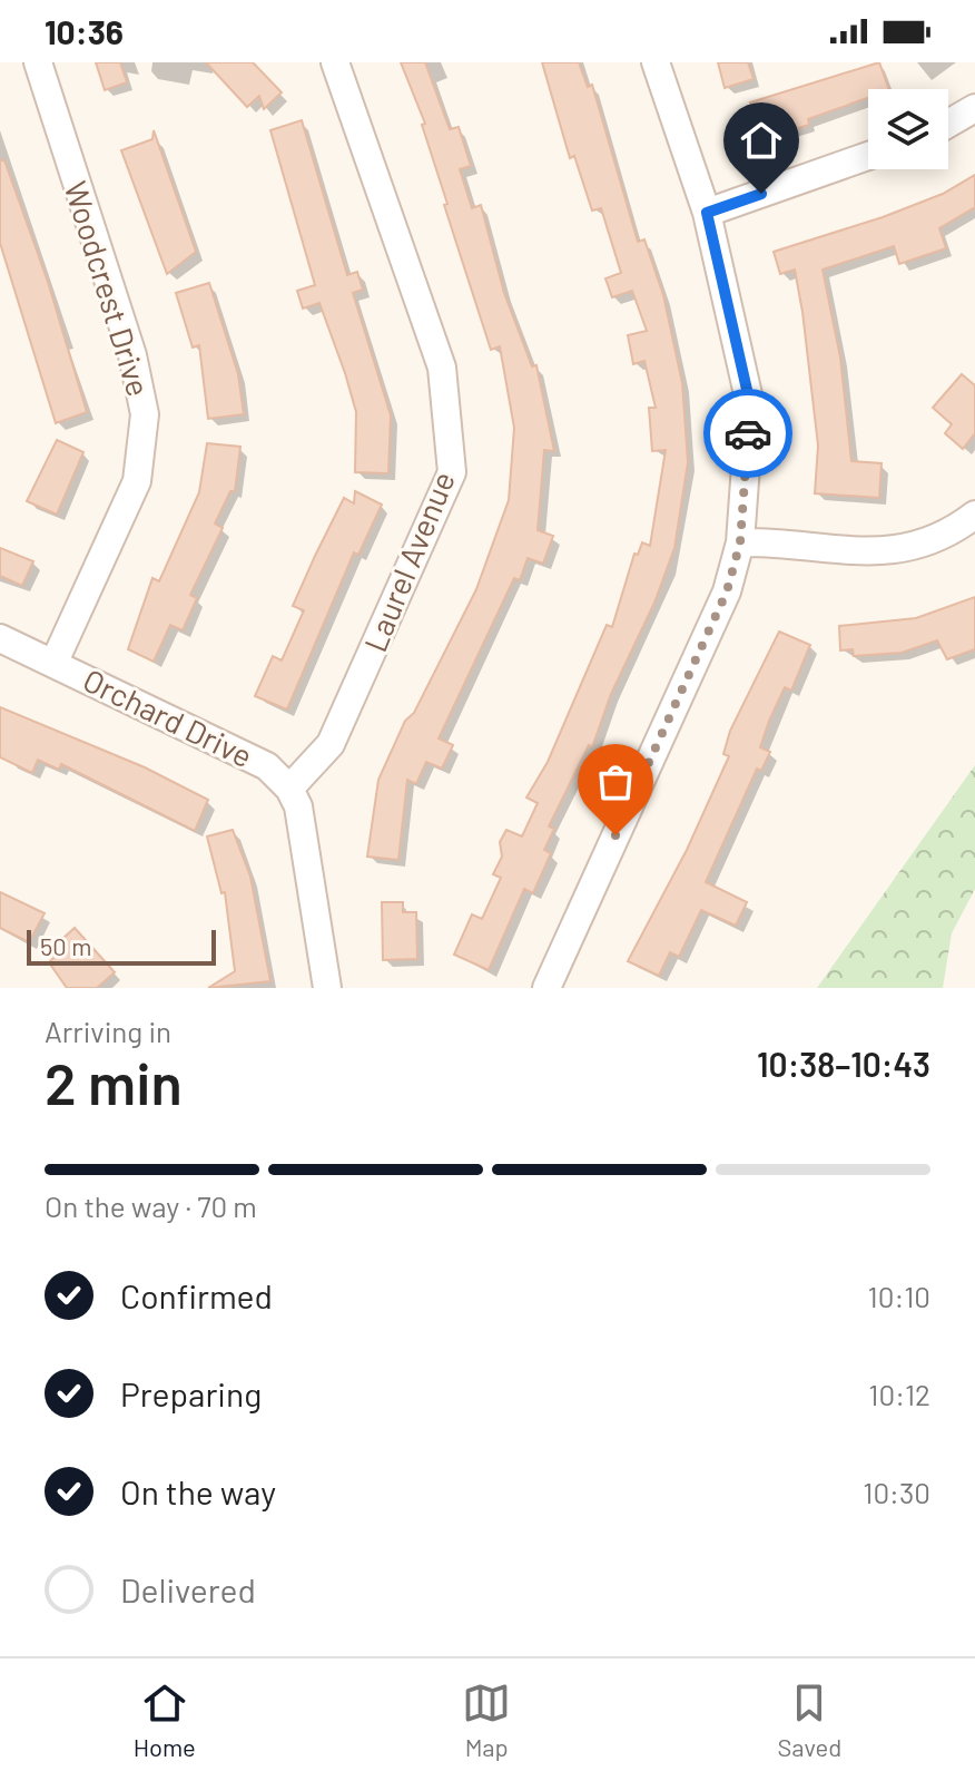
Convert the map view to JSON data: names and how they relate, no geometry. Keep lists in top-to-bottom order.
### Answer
{
  "streets": {
    "street": ["Woodcrest Drive", "Laurel Avenue", "Orchard Drive"]
  },
  "crossings": [
    ["Woodcrest Drive", "Orchard Drive"],
    ["Laurel Avenue", "Orchard Drive"]
  ],
  "scale_bar": "50 m",
  "page": {
    "status": "10:36",
    "scale": "50 m",
    "heading": ["2 min", "Arriving in", "10:38–10:43"],
    "bar": "On the way · 70 m",
    "list": [
      ["Confirmed", "10:10"],
      ["Preparing", "10:12"],
      ["On the way", "10:30"],
      "Delivered"
    ],
    "tabs": ["Home", "Map", "Saved"]
  }
}
